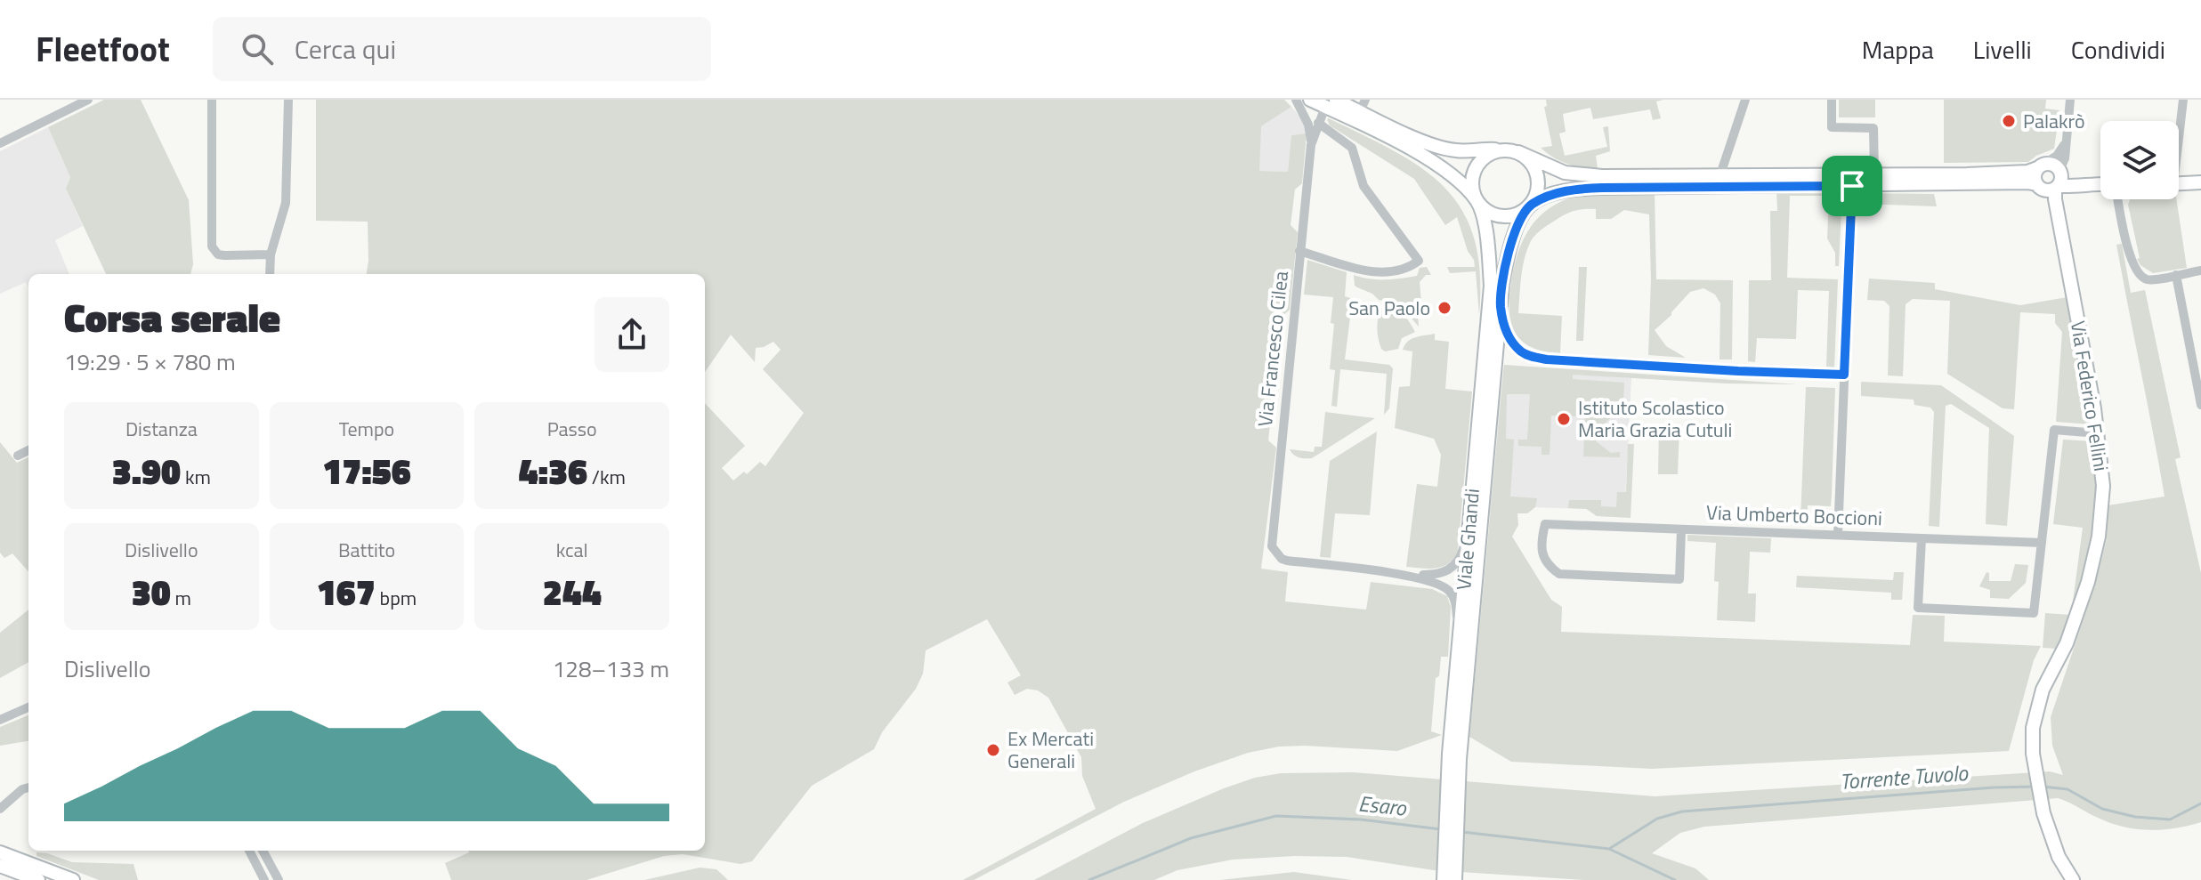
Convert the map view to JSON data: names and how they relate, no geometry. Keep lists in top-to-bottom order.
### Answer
{
  "streets": {
    "street": [
      "Via Francesco Cilea",
      "Via Federico Fellini",
      "Via Umberto Boccioni",
      "Viale Ghandi"
    ]
  },
  "water": ["Torrente Tuvolo", "Esaro"],
  "places": [
    "Palakrò",
    "San Paolo",
    "Istituto Scolastico Maria Grazia Cutuli",
    "Ex Mercati Generali"
  ],
  "page": {
    "header": "Fleetfoot",
    "search": "Cerca qui",
    "nav": ["Mappa", "Livelli", "Condividi"],
    "heading": ["Corsa serale", "19:29 · 5 × 780 m"],
    "stats": [
      ["Distanza", "3.90 km"],
      ["Tempo", "17:56"],
      ["Passo", "4:36 /km"],
      ["Dislivello", "30 m"],
      ["Battito", "167 bpm"],
      ["kcal", "244"]
    ],
    "chart": ["Dislivello", "128–133 m"]
  }
}
